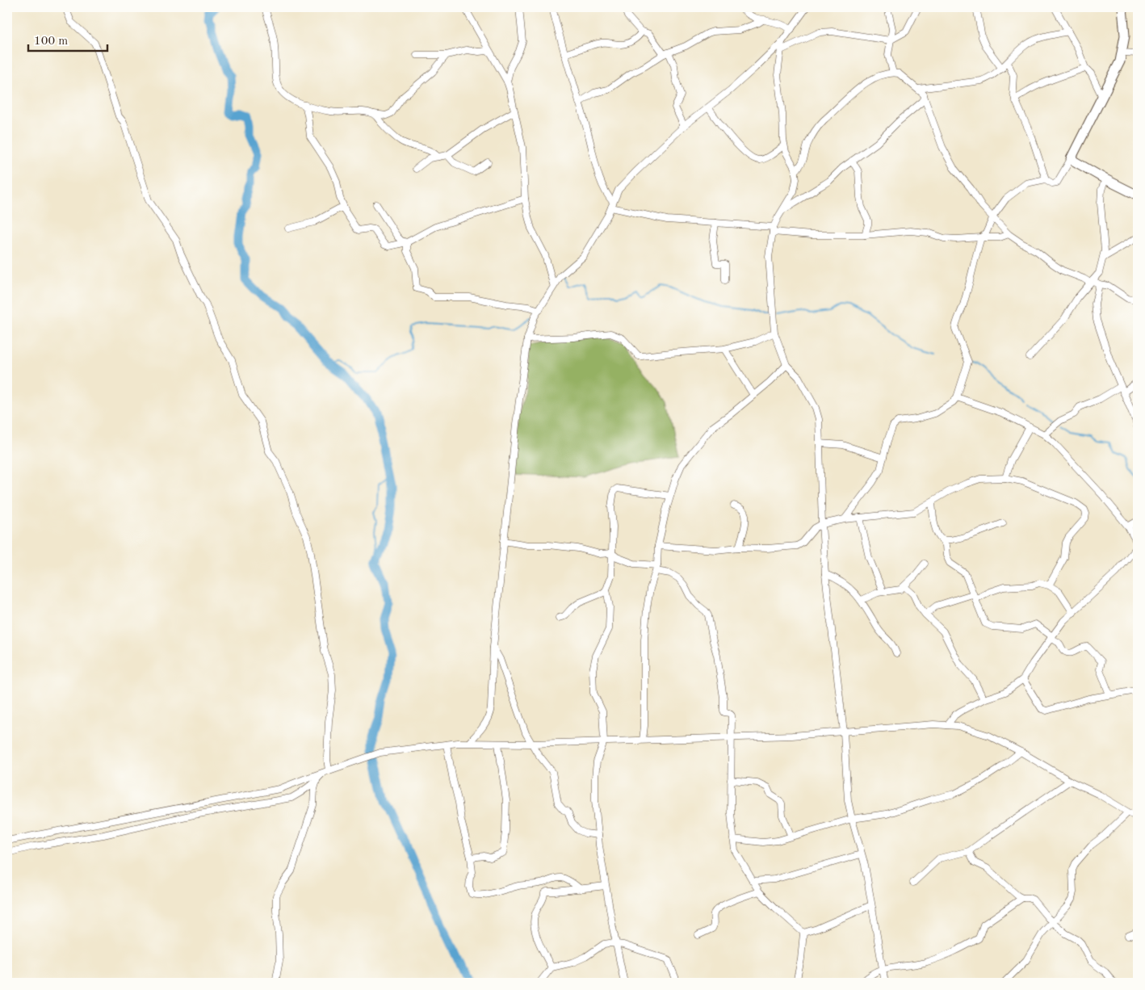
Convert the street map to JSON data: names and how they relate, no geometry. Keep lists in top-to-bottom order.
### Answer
{
  "scale_bar": "100 m"
}
